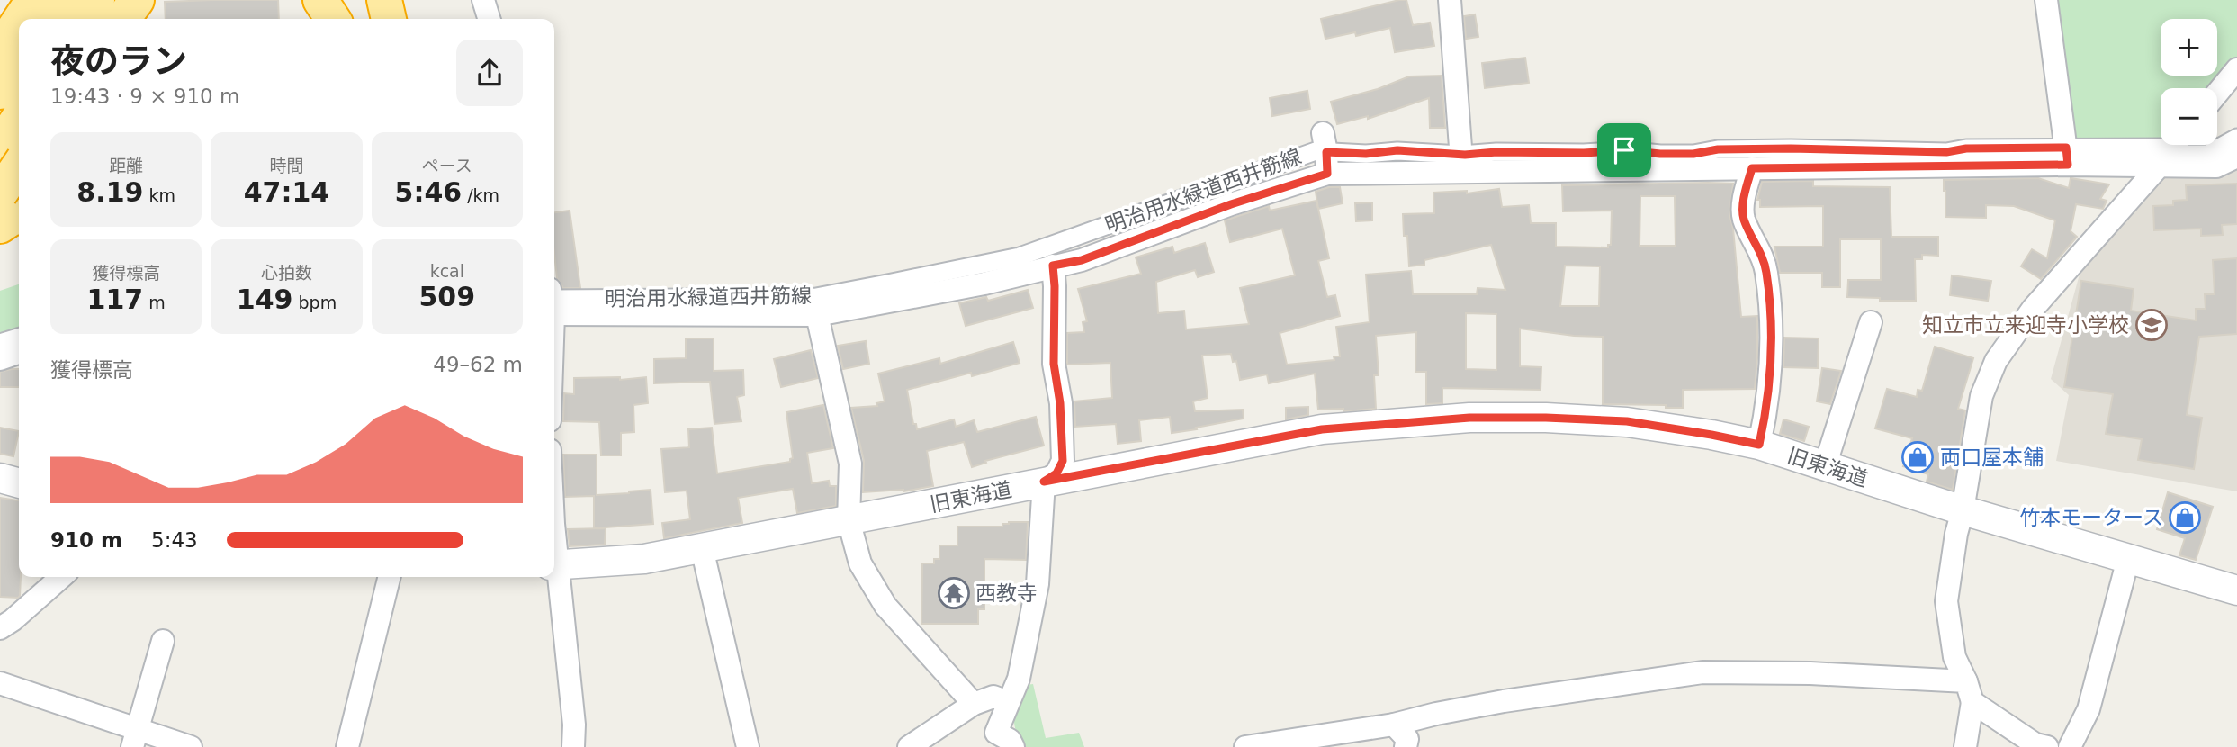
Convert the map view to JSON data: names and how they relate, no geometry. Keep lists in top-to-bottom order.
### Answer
{
  "streets": {
    "street": ["明治用水緑道西井筋線", "旧東海道"]
  },
  "places": {
    "school or university": ["知立市立来迎寺小学校"],
    "shop": ["両口屋本舗", "竹本モータース"],
    "temple": ["西教寺"]
  },
  "page": {
    "map_buttons": ["+", "−"],
    "heading": ["夜のラン", "19:43 · 9 × 910 m"],
    "stats": [
      ["距離", "8.19 km"],
      ["時間", "47:14"],
      ["ペース", "5:46 /km"],
      ["獲得標高", "117 m"],
      ["心拍数", "149 bpm"],
      ["kcal", "509"]
    ],
    "chart": ["獲得標高", "49–62 m"],
    "list": [
      {
        "name": "910 m",
        "note": "5:43"
      }
    ]
  }
}
